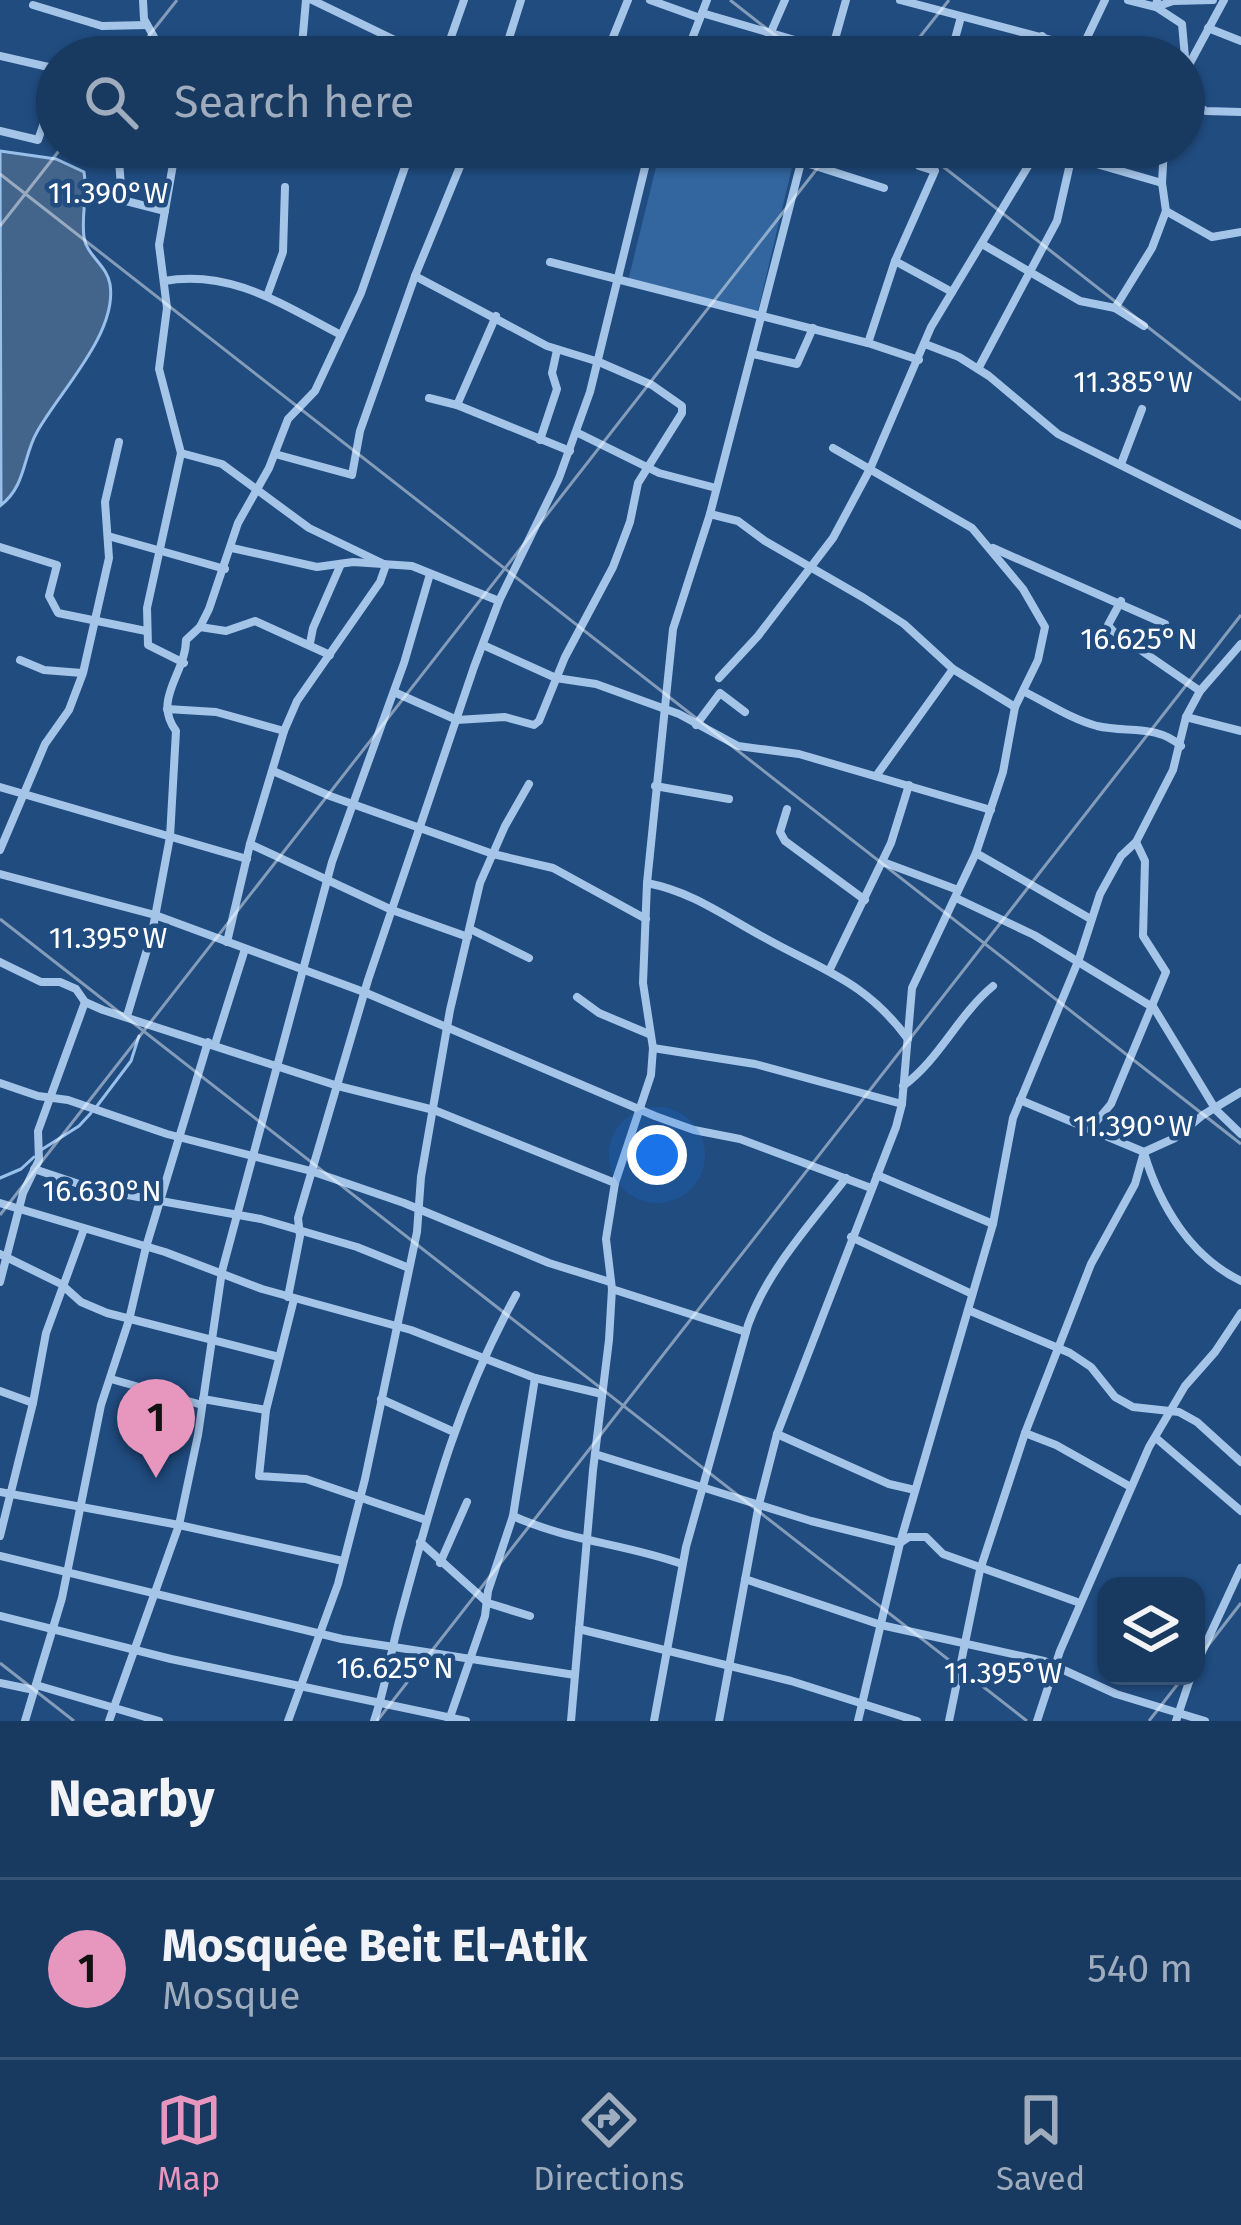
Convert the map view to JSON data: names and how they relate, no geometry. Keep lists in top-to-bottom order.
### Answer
{
  "page": {
    "search": "Search here",
    "pins": "1",
    "heading": "Nearby",
    "list": [
      {
        "mark": "1",
        "name": "Mosquée Beit El-Atik",
        "note": "Mosque",
        "value": "540 m"
      }
    ],
    "nav": ["Map", "Directions", "Saved"]
  },
  "coordinates": [
    "11.390°W",
    "11.385°W",
    "16.625°N",
    "11.395°W",
    "16.630°N"
  ]
}
